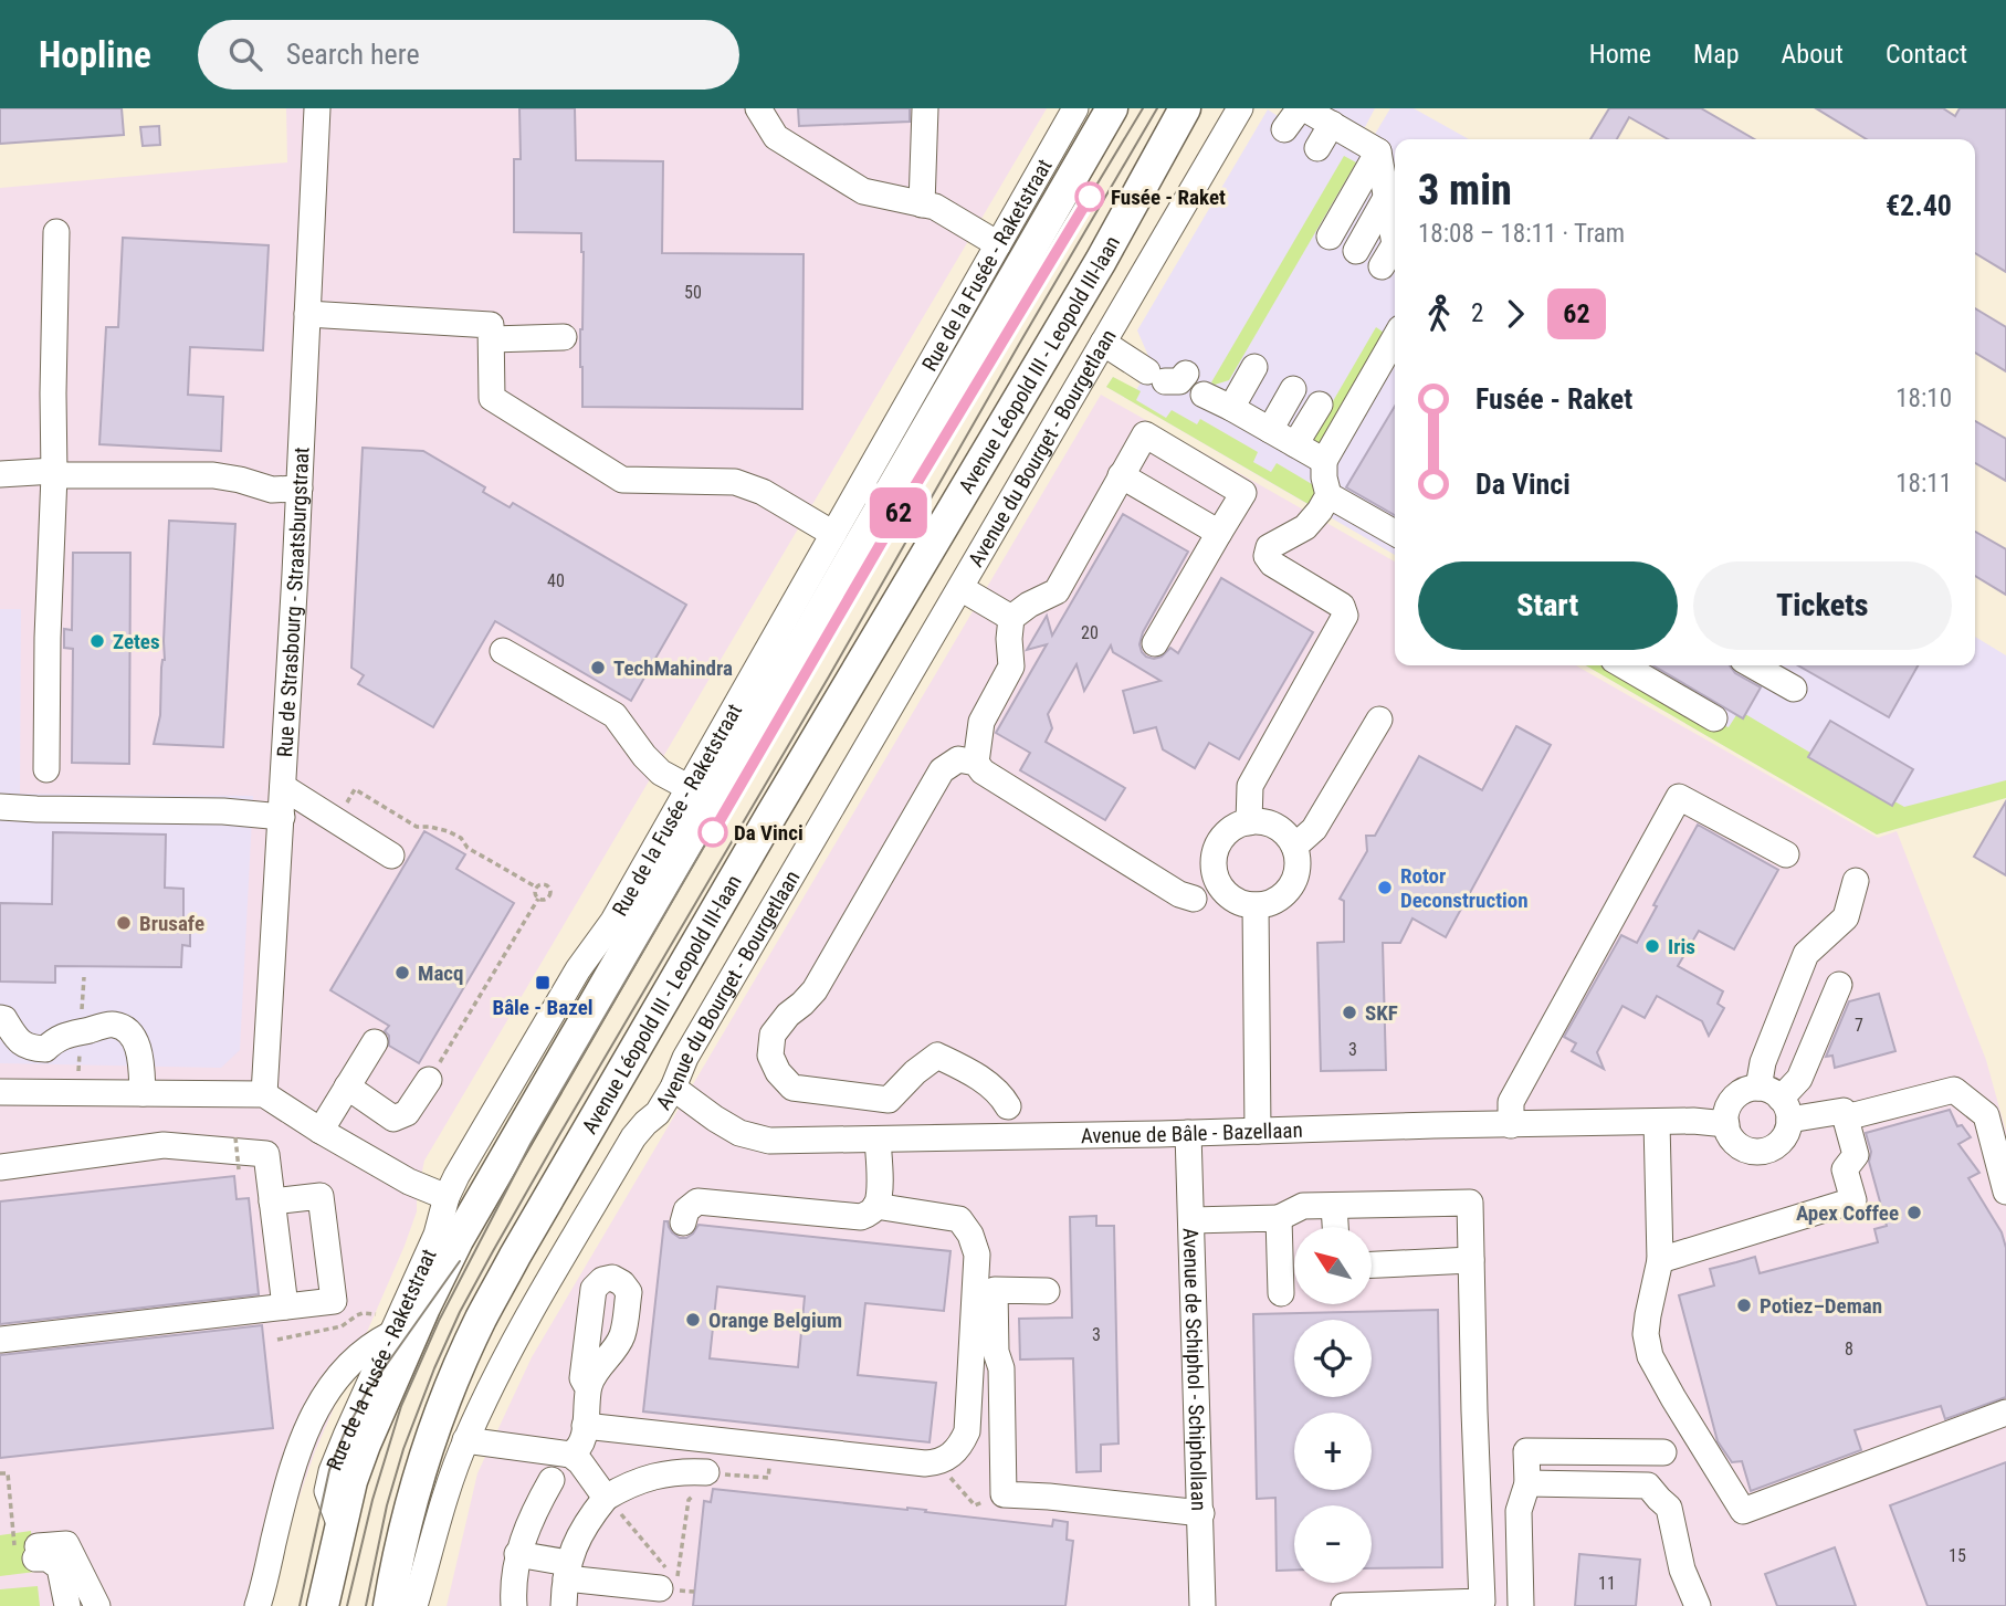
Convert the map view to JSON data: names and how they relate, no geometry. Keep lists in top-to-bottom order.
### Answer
{
  "streets": {
    "main road": ["Avenue Léopold III - Leopold III-laan"],
    "street": [
      "Rue de la Fusée - Raketstraat",
      "Avenue du Bourget - Bourgetlaan",
      "Rue de Strasbourg - Straatsburgstraat",
      "Avenue de Bâle - Bazellaan",
      "Avenue de Schiphol - Schiphollaan"
    ]
  },
  "crossings": [
    ["Avenue Léopold III - Leopold III-laan", "Avenue du Bourget - Bourgetlaan"],
    ["Avenue du Bourget - Bourgetlaan", "Avenue de Bâle - Bazellaan"],
    ["Avenue de Bâle - Bazellaan", "Avenue de Schiphol - Schiphollaan"]
  ],
  "places": {
    "other": [
      "Fusée - Raket",
      "Zetes",
      "TechMahindra",
      "Da Vinci",
      "Rotor Deconstruction",
      "Brusafe",
      "Iris",
      "Macq",
      "SKF",
      "Apex Coffee",
      "Potiez–Deman",
      "Orange Belgium"
    ],
    "transit": ["Bâle - Bazel"]
  },
  "lines": ["tram line 62"],
  "house_numbers": [
    "50",
    "40",
    "20",
    "7",
    "3",
    "3",
    "8",
    "15",
    "11"
  ],
  "north": "top left",
  "page": {
    "header": "Hopline",
    "search": "Search here",
    "nav": [
      "Home",
      "Map",
      "About",
      "Contact"
    ],
    "on_map": "62",
    "heading": ["3 min", "18:08 – 18:11 · Tram", "€2.40"],
    "legs": ["2", "62"],
    "list": [
      {
        "name": "Fusée - Raket",
        "value": "18:10"
      },
      {
        "name": "Da Vinci",
        "value": "18:11"
      }
    ],
    "buttons": ["Start", "Tickets"],
    "map_buttons": ["+", "−"]
  }
}
